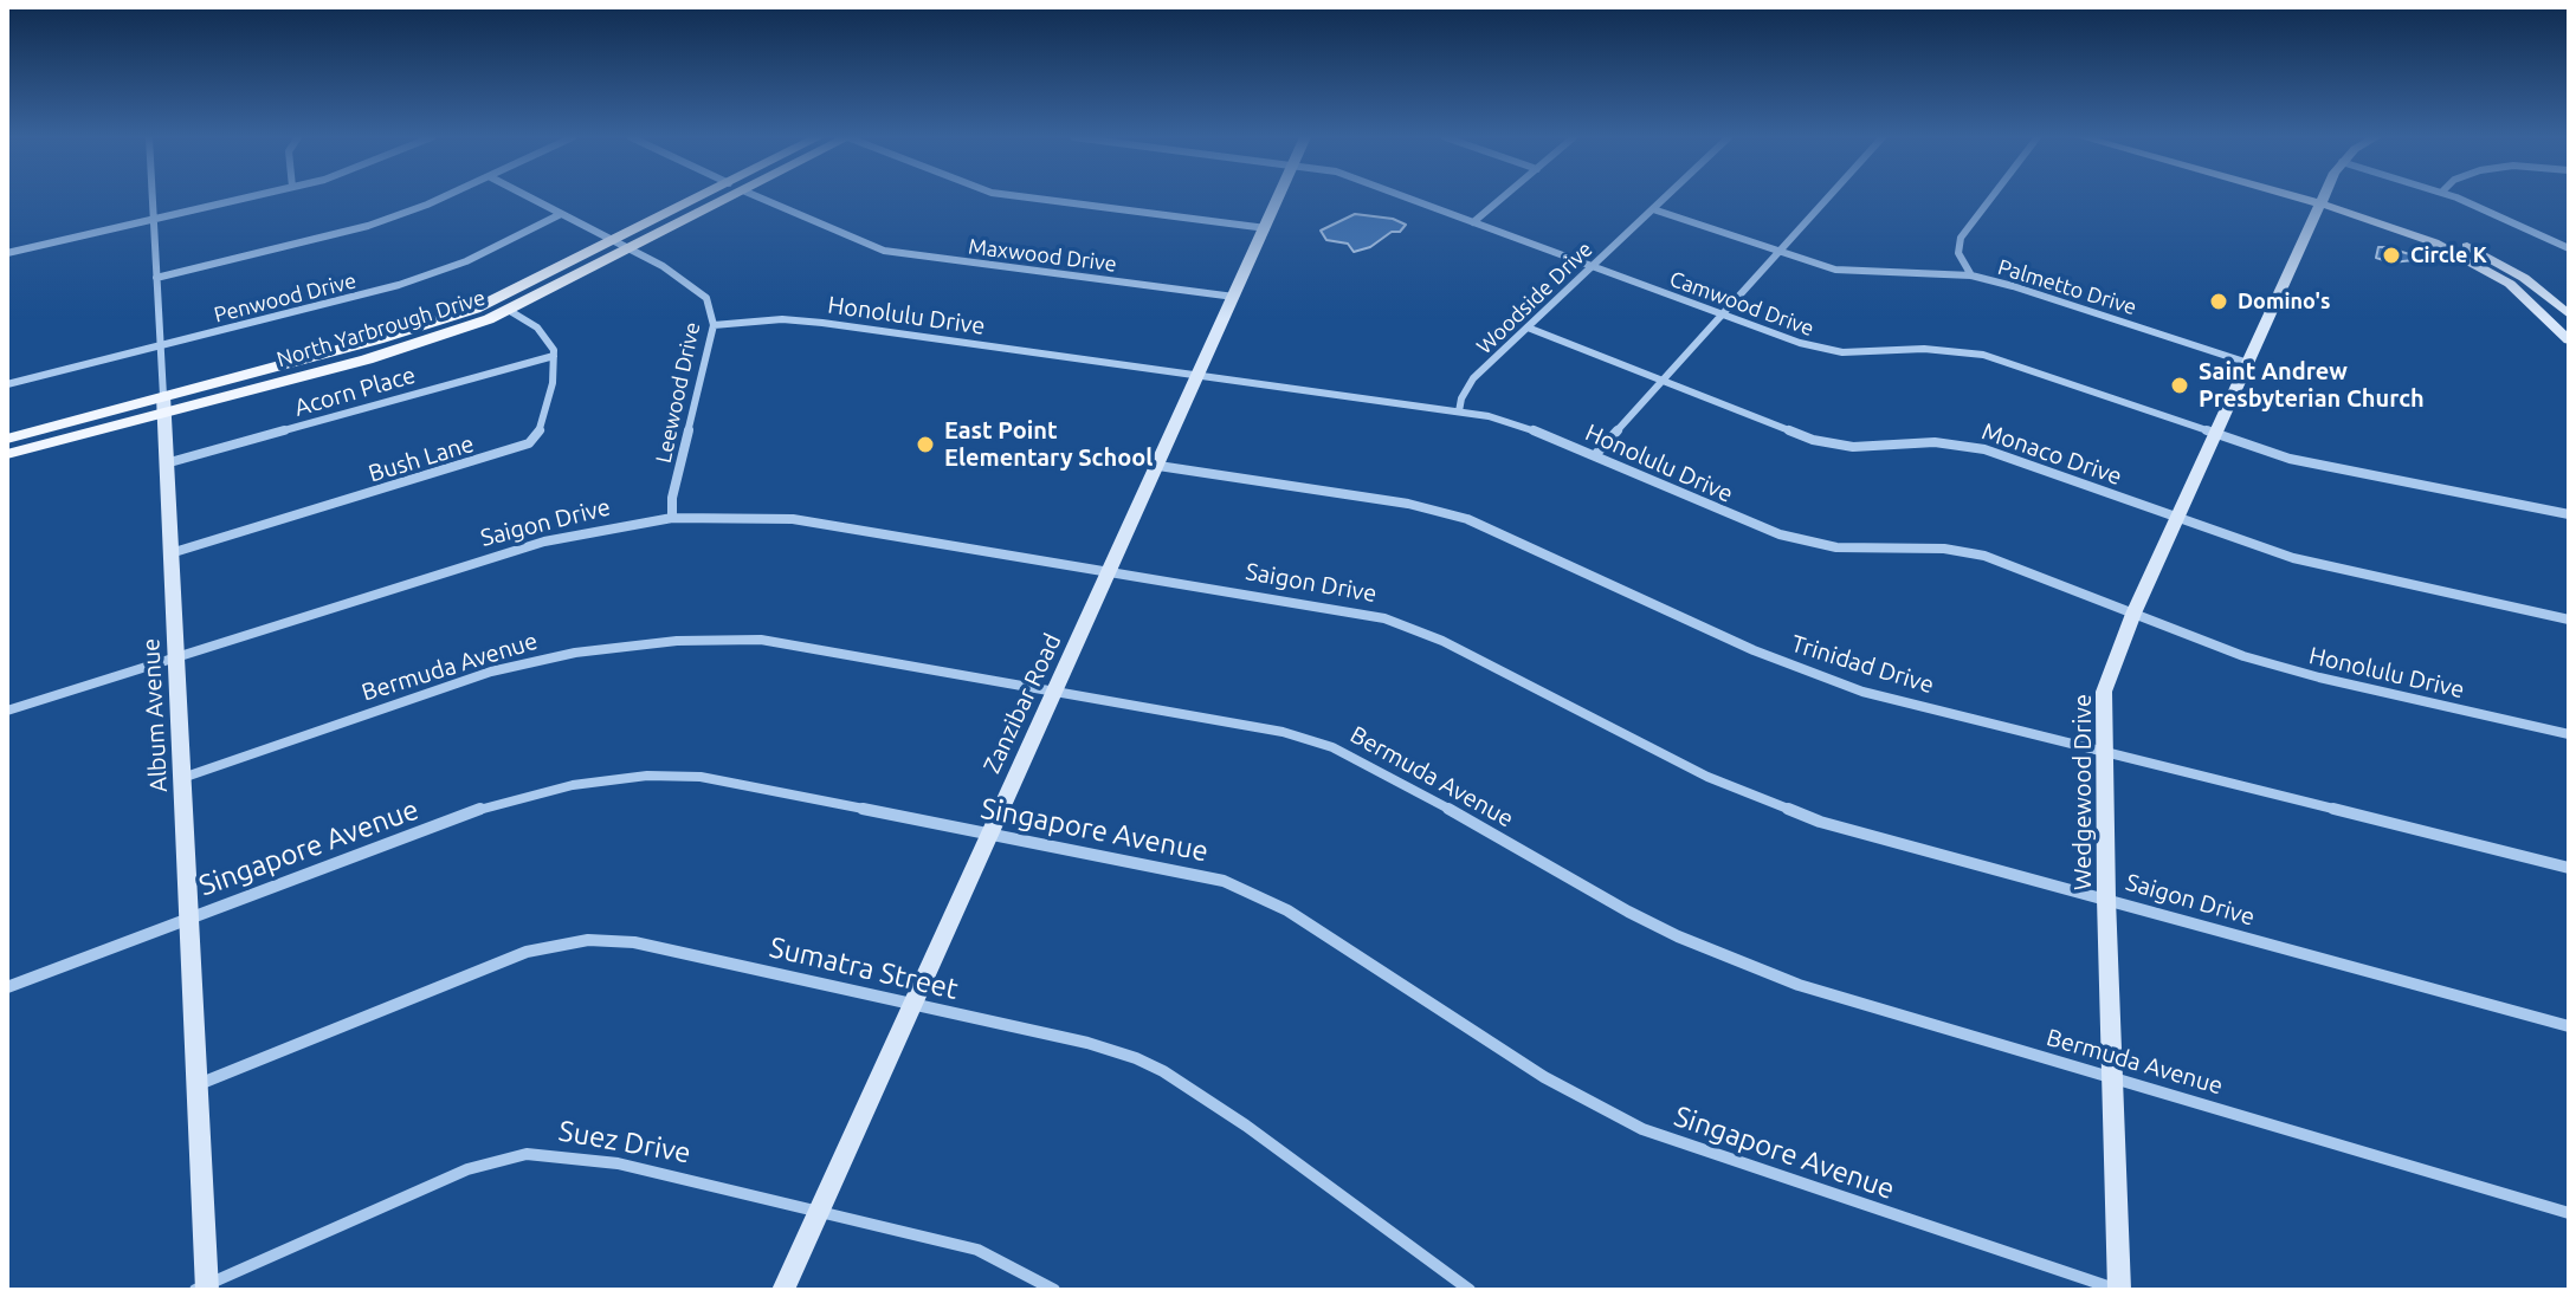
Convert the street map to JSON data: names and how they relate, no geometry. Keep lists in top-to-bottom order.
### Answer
{
  "streets": {
    "main road": ["North Yarbrough Drive"],
    "street": [
      "Maxwood Drive",
      "Palmetto Drive",
      "Penwood Drive",
      "Woodside Drive",
      "Camwood Drive",
      "Honolulu Drive",
      "Acorn Place",
      "Leewood Drive",
      "Monaco Drive",
      "Bush Lane",
      "Saigon Drive",
      "Trinidad Drive",
      "Bermuda Avenue",
      "Zanzibar Road",
      "Album Avenue",
      "Wedgewood Drive",
      "Singapore Avenue",
      "Sumatra Street",
      "Suez Drive"
    ]
  },
  "crossings": [
    ["Maxwood Drive", "Zanzibar Road"],
    ["Palmetto Drive", "Woodside Drive"],
    ["Palmetto Drive", "Wedgewood Drive"],
    ["Penwood Drive", "Leewood Drive"],
    ["Penwood Drive", "Album Avenue"],
    ["Woodside Drive", "Camwood Drive"],
    ["Woodside Drive", "Honolulu Drive"],
    ["Woodside Drive", "Monaco Drive"],
    ["Camwood Drive", "Wedgewood Drive"],
    ["Honolulu Drive", "Leewood Drive"],
    ["Honolulu Drive", "Zanzibar Road"],
    ["Honolulu Drive", "Wedgewood Drive"],
    ["North Yarbrough Drive", "Leewood Drive"],
    ["North Yarbrough Drive", "Album Avenue"],
    ["Acorn Place", "Bush Lane"],
    ["Acorn Place", "Album Avenue"],
    ["Leewood Drive", "Saigon Drive"],
    ["Monaco Drive", "Wedgewood Drive"],
    ["Bush Lane", "Album Avenue"],
    ["Saigon Drive", "Zanzibar Road"],
    ["Saigon Drive", "Album Avenue"],
    ["Saigon Drive", "Wedgewood Drive"],
    ["Trinidad Drive", "Zanzibar Road"],
    ["Trinidad Drive", "Wedgewood Drive"],
    ["Bermuda Avenue", "Zanzibar Road"],
    ["Bermuda Avenue", "Album Avenue"],
    ["Bermuda Avenue", "Wedgewood Drive"],
    ["Zanzibar Road", "Singapore Avenue"],
    ["Zanzibar Road", "Sumatra Street"],
    ["Zanzibar Road", "Suez Drive"],
    ["Album Avenue", "Singapore Avenue"],
    ["Album Avenue", "Sumatra Street"],
    ["Album Avenue", "Suez Drive"],
    ["Wedgewood Drive", "Singapore Avenue"]
  ],
  "places": [
    "Circle K",
    "Domino's",
    "Saint Andrew Presbyterian Church",
    "East Point Elementary School"
  ]
}
